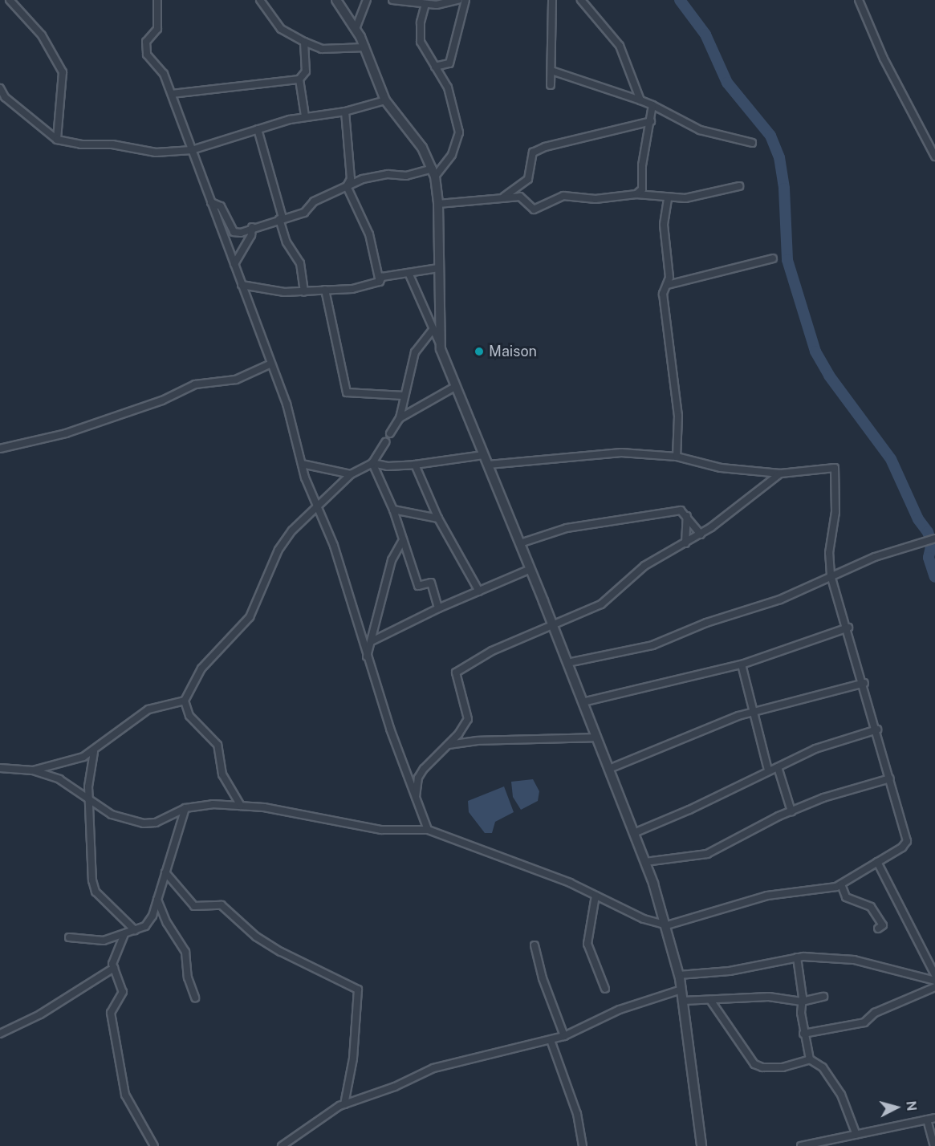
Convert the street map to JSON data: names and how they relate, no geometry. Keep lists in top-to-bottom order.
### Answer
{
  "places": ["Maison"],
  "north": "right"
}
